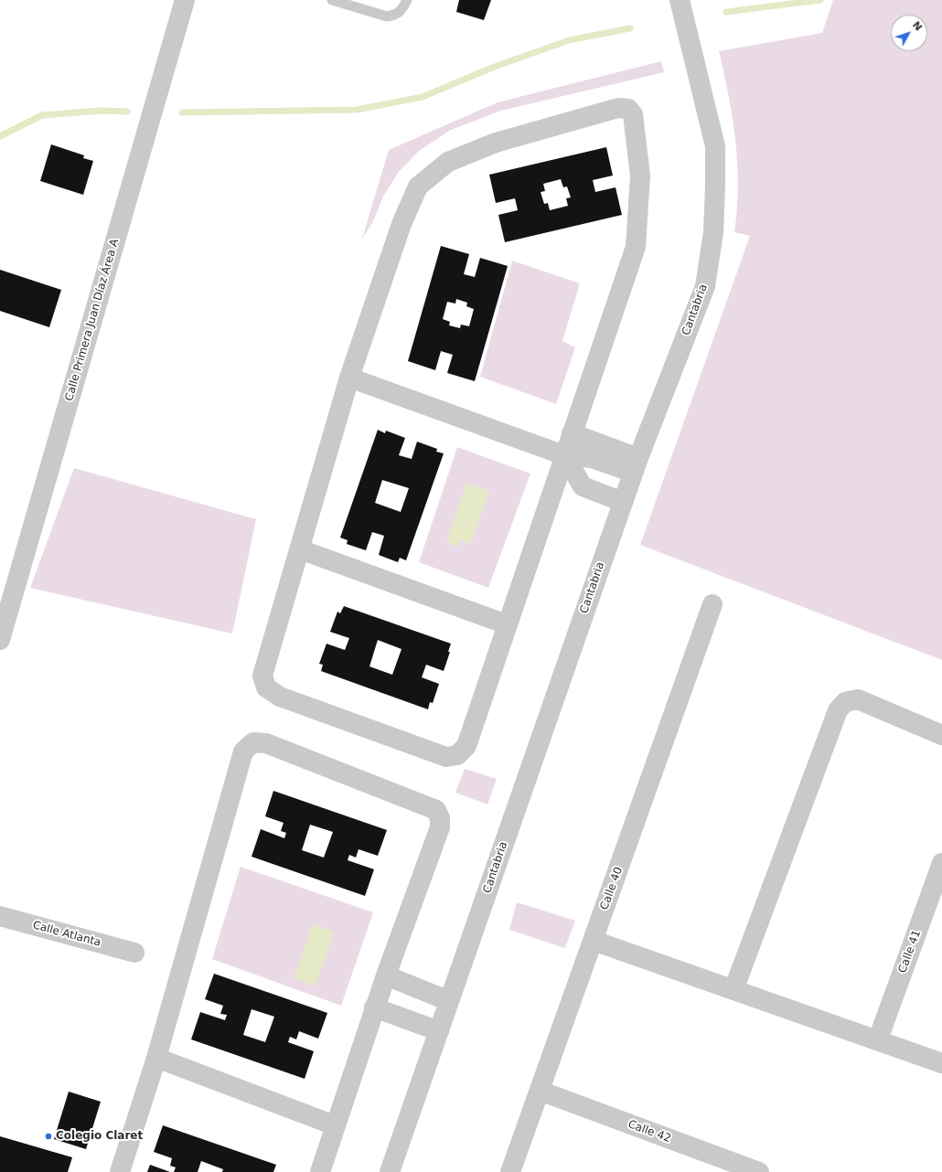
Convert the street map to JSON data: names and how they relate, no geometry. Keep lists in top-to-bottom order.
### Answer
{
  "streets": {
    "street": [
      "Cantabria",
      "Calle Primera Juan Díaz Área A",
      "Calle 40",
      "Calle Atlanta",
      "Calle 41",
      "Calle 42"
    ]
  },
  "crossings": [
    ["Calle 40", "Calle 42"]
  ],
  "places": ["Colegio Claret"],
  "north": "top right"
}
